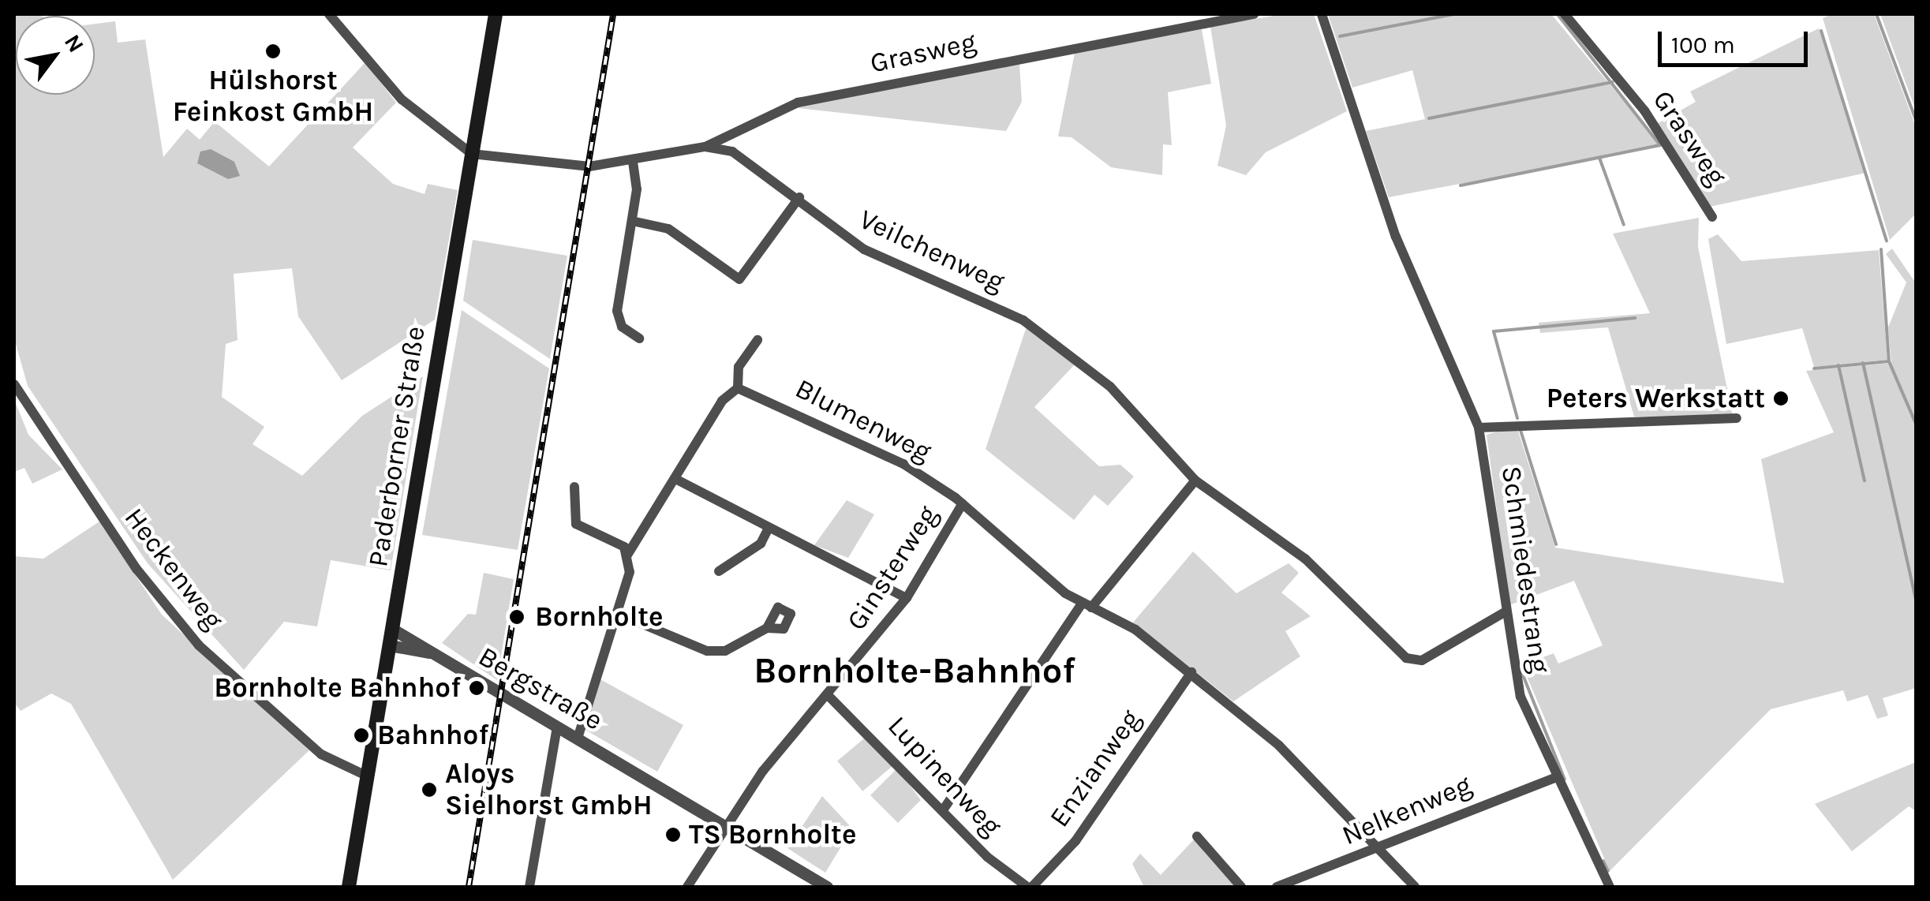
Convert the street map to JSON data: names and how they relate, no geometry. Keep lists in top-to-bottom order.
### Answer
{
  "streets": {
    "main road": ["Paderborner Straße"],
    "street": [
      "Grasweg",
      "Veilchenweg",
      "Blumenweg",
      "Ginsterweg",
      "Heckenweg",
      "Schmiedestrang",
      "Bergstraße",
      "Enzianweg",
      "Lupinenweg",
      "Nelkenweg"
    ]
  },
  "crossings": [
    ["Grasweg", "Veilchenweg"],
    ["Veilchenweg", "Schmiedestrang"],
    ["Blumenweg", "Ginsterweg"],
    ["Paderborner Straße", "Heckenweg"],
    ["Paderborner Straße", "Bergstraße"],
    ["Ginsterweg", "Bergstraße"],
    ["Ginsterweg", "Enzianweg"],
    ["Ginsterweg", "Lupinenweg"],
    ["Ginsterweg", "Nelkenweg"],
    ["Schmiedestrang", "Nelkenweg"],
    ["Enzianweg", "Lupinenweg"]
  ],
  "districts": ["Bornholte-Bahnhof"],
  "places": [
    "Hülshorst Feinkost GmbH",
    "Peters Werkstatt",
    "Bornholte",
    "Bornholte Bahnhof",
    "Bahnhof",
    "Aloys Sielhorst GmbH",
    "TS Bornholte"
  ],
  "scale_bar": "100 m",
  "north": "top right"
}
